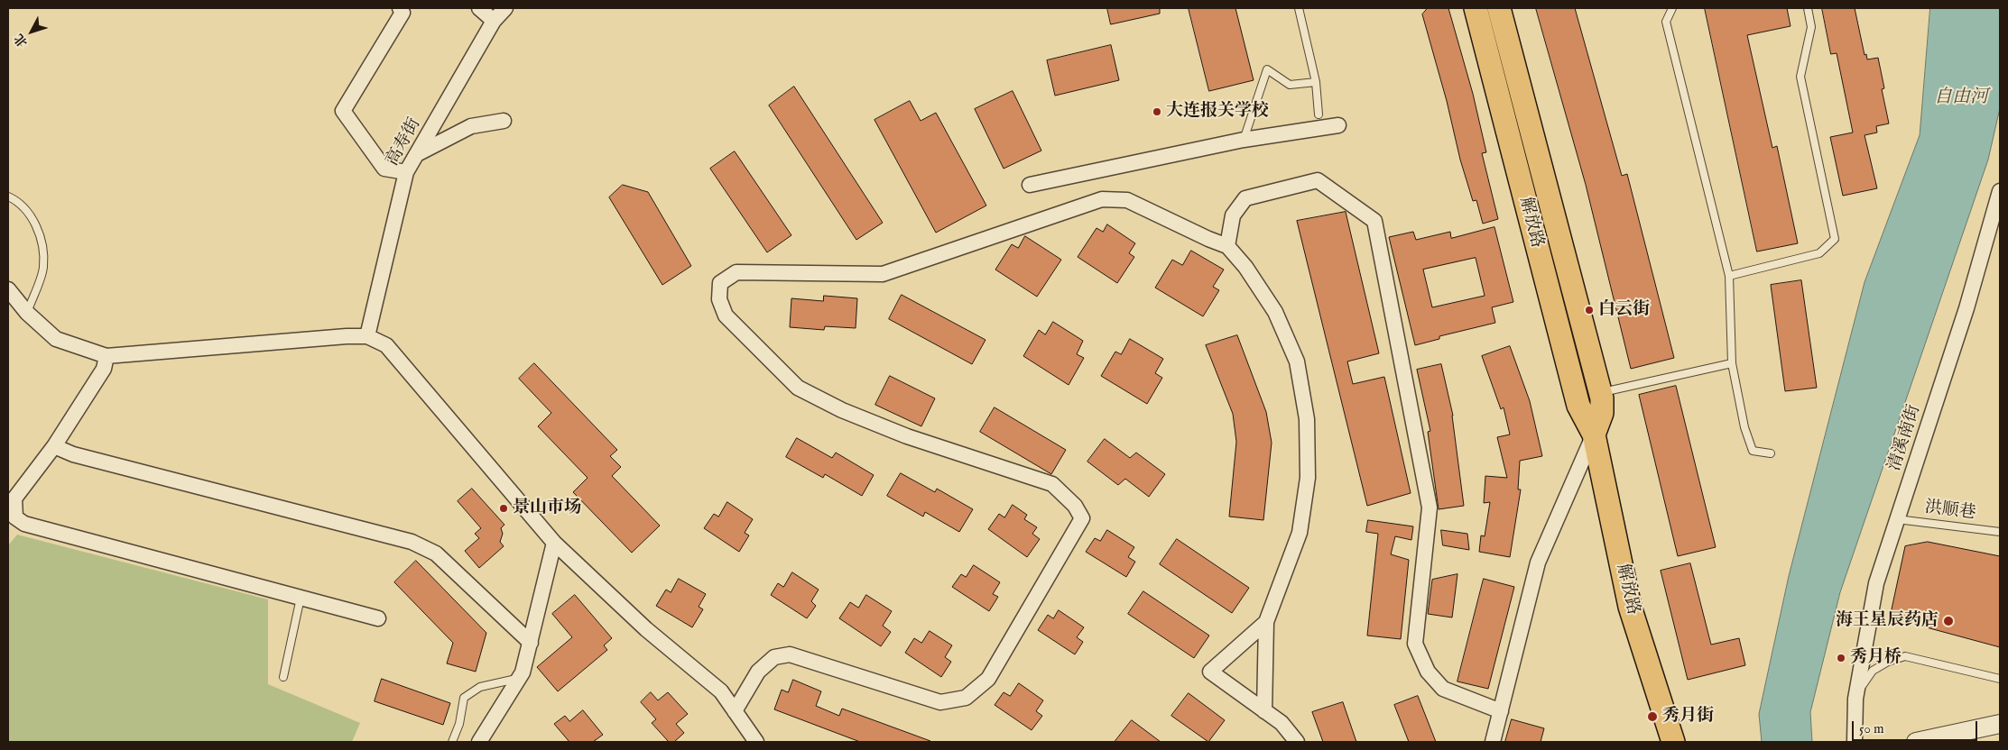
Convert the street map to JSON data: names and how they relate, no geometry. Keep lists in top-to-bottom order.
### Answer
{
  "streets": {
    "main road": ["解放路"],
    "street": ["高寿街", "清溪南街"],
    "lane": ["洪顺巷"]
  },
  "crossings": [
    ["清溪南街", "洪顺巷"]
  ],
  "water": ["自由河"],
  "places": [
    "大连报关学校",
    "白云街",
    "景山市场",
    "海王星辰药店",
    "秀月桥",
    "秀月街"
  ],
  "scale_bar": "50 m",
  "north": "bottom left"
}
